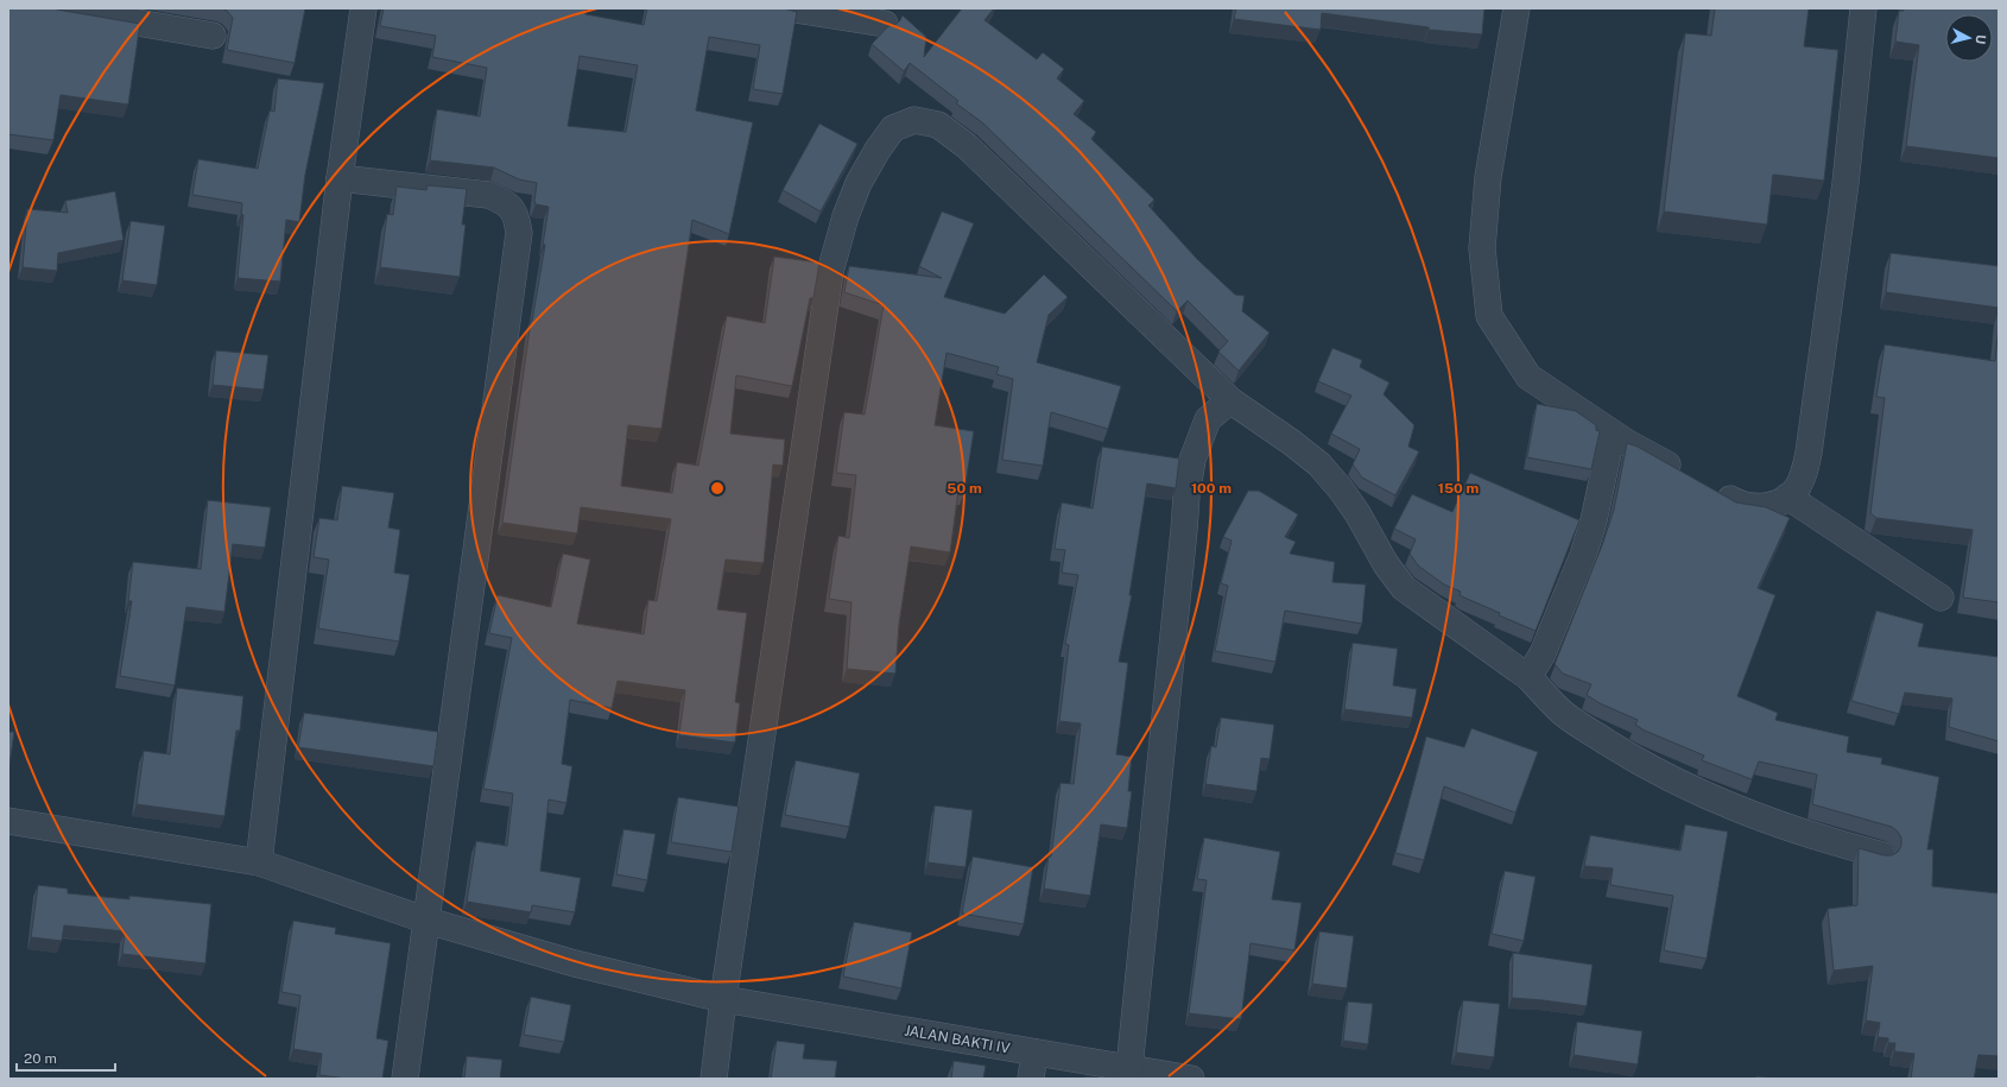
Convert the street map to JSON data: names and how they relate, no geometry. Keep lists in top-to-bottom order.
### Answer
{
  "streets": {
    "street": ["JALAN BAKTI IV"]
  },
  "scale_bar": "20 m",
  "north": "right",
  "rings": ["50 m", "100 m", "150 m"]
}
